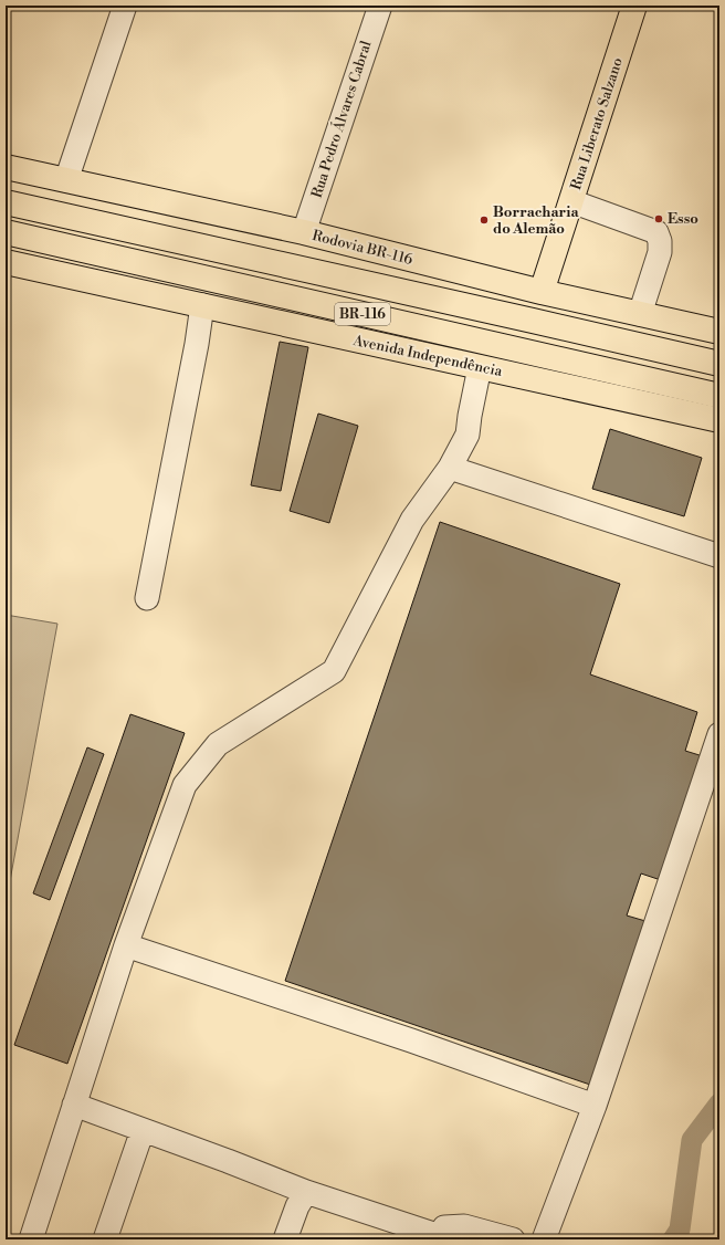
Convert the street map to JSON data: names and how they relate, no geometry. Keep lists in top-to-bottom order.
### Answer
{
  "streets": {
    "main road": [
      "Rua Liberato Salzano",
      "Rodovia BR-116",
      "BR-116",
      "Avenida Independência"
    ],
    "street": ["Rua Pedro Álvares Cabral"]
  },
  "crossings": [
    ["Rua Pedro Álvares Cabral", "Rodovia BR-116"],
    ["Rua Liberato Salzano", "Rodovia BR-116"]
  ],
  "places": ["Esso", "Borracharia do Alemão"]
}
